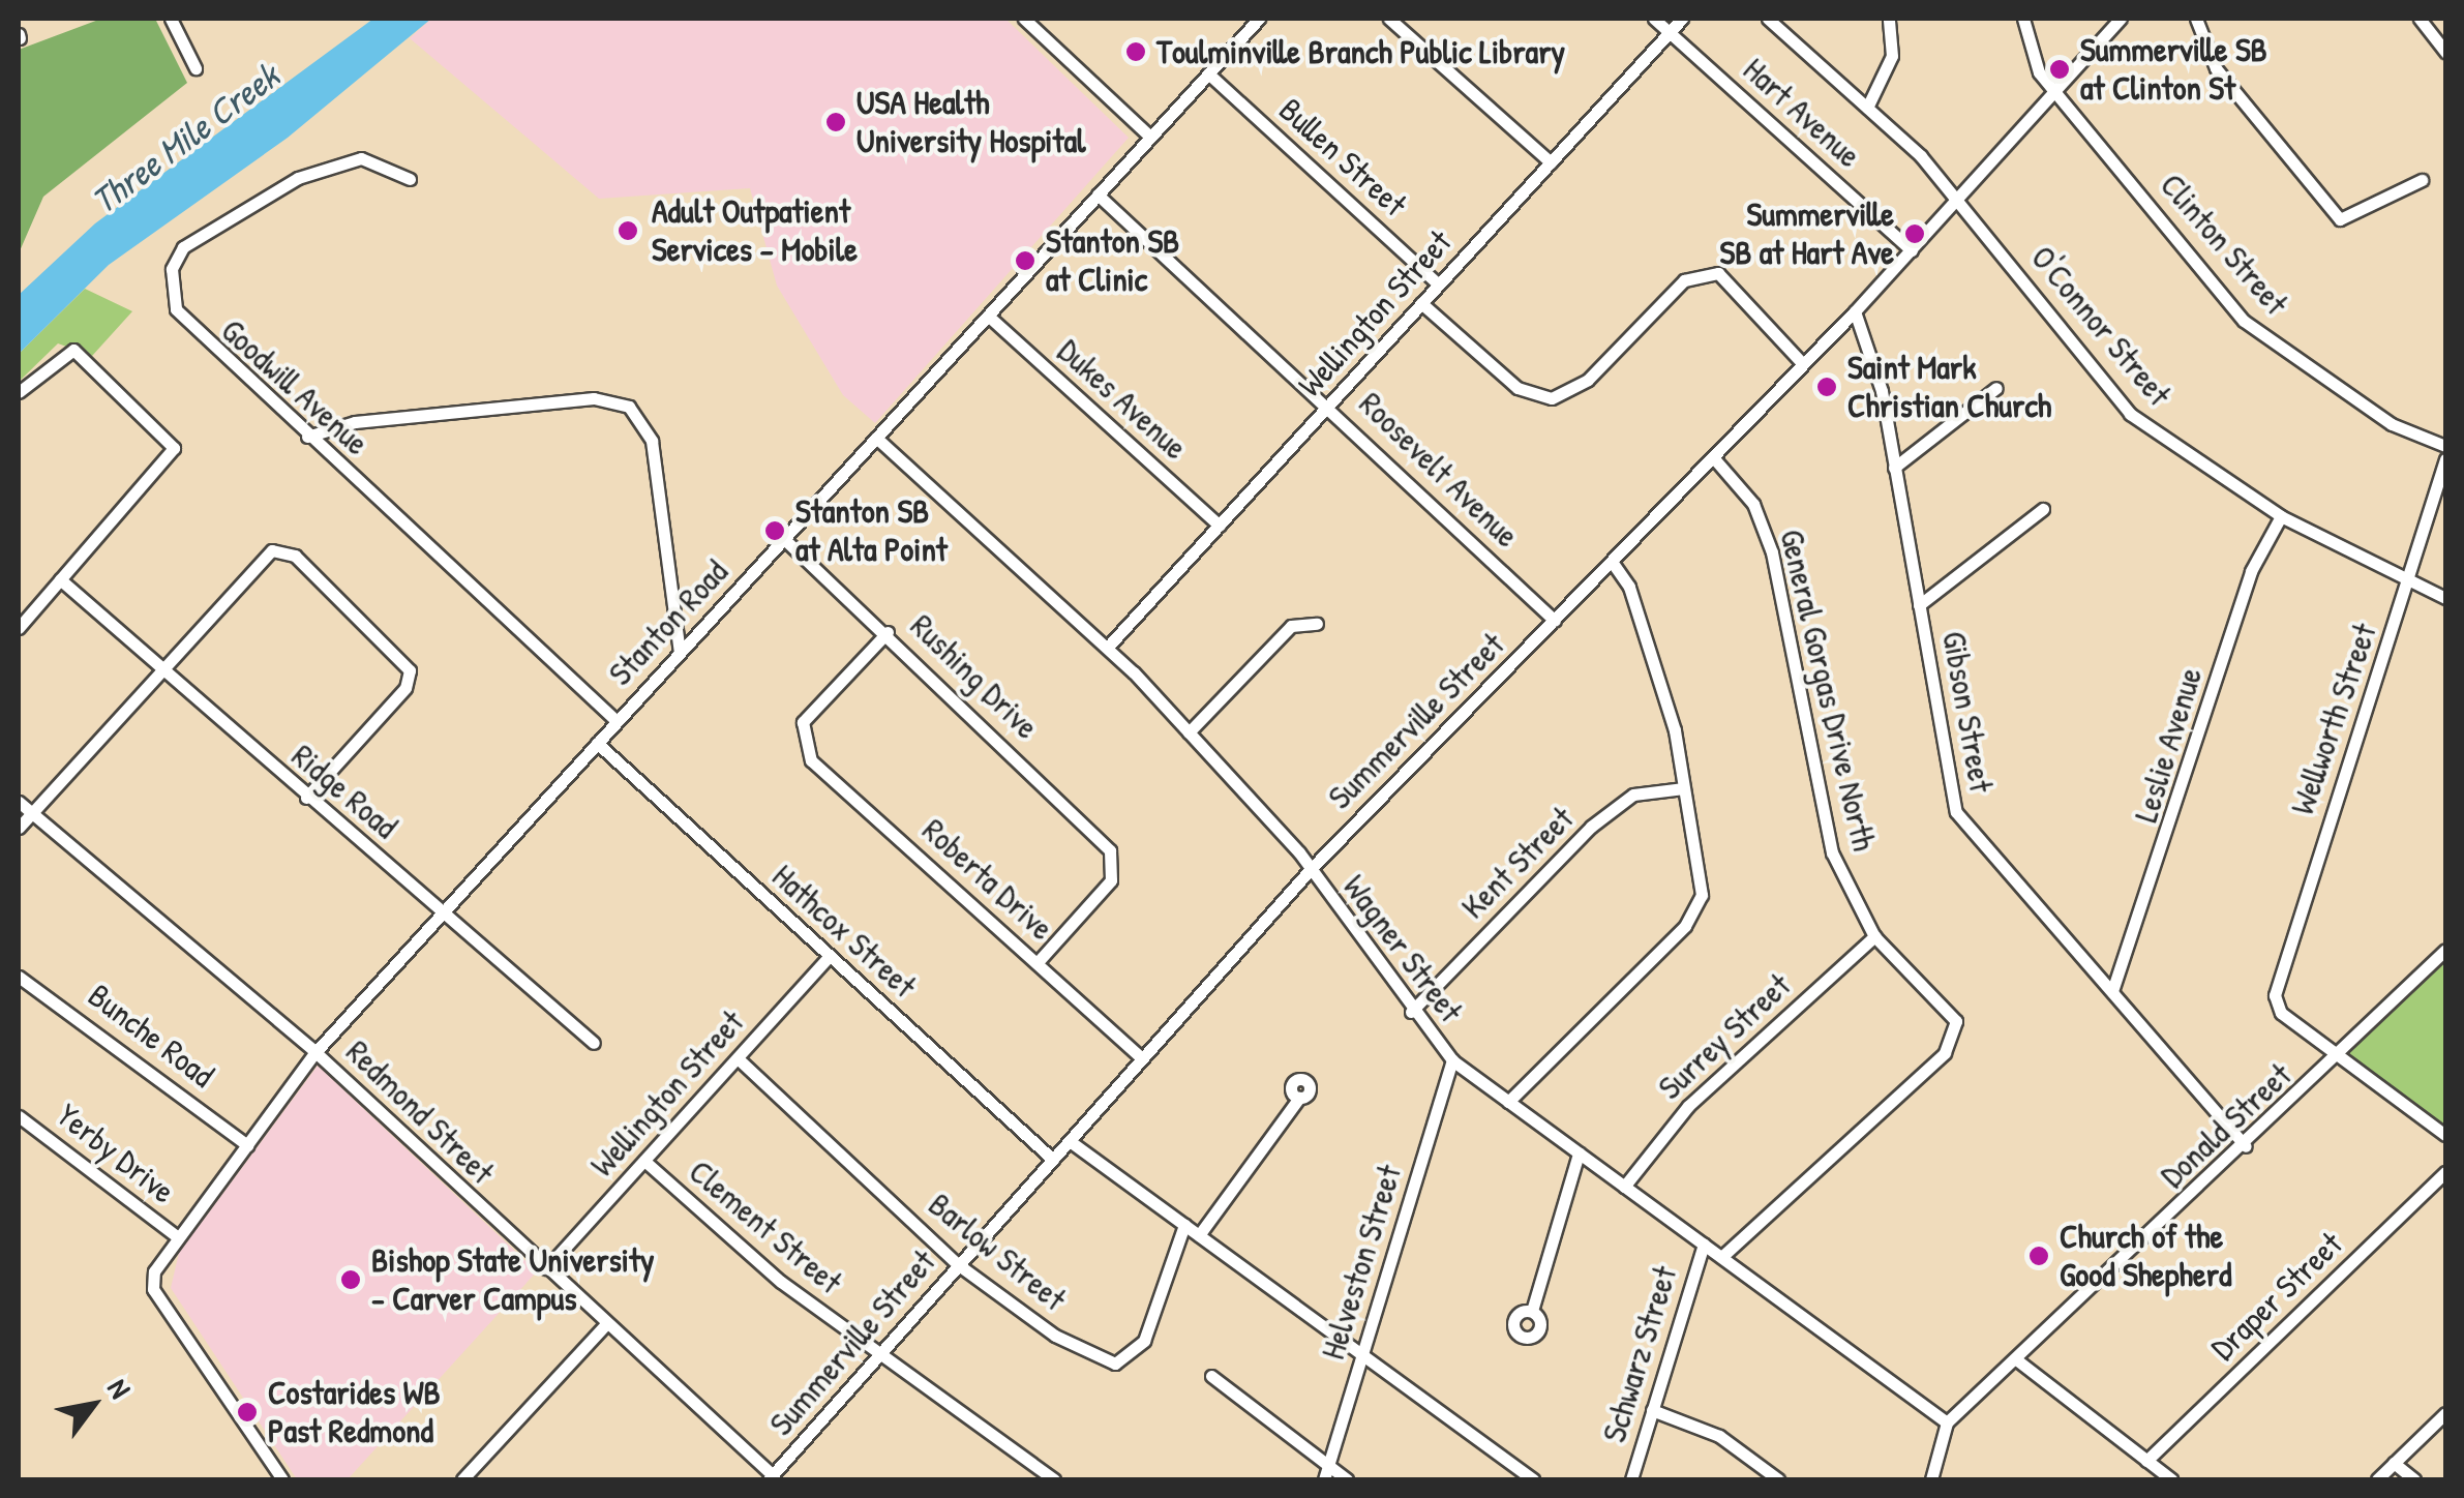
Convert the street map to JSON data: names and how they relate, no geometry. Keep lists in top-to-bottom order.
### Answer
{
  "streets": {
    "street": [
      "Hart Avenue",
      "Bullen Street",
      "Clinton Street",
      "Wellington Street",
      "O'Connor Street",
      "Goodwill Avenue",
      "Dukes Avenue",
      "Roosevelt Avenue",
      "Stanton Road",
      "Rushing Drive",
      "General Gorgas Drive North",
      "Gibson Street",
      "Wellworth Street",
      "Summerville Street",
      "Leslie Avenue",
      "Ridge Road",
      "Kent Street",
      "Roberta Drive",
      "Hathcox Street",
      "Wagner Street",
      "Bunche Road",
      "Surrey Street",
      "Redmond Street",
      "Donald Street",
      "Yerby Drive",
      "Clement Street",
      "Barlow Street",
      "Helveston Street",
      "Draper Street",
      "Schwarz Street"
    ]
  },
  "crossings": [
    ["Hart Avenue", "Wellington Street"],
    ["Hart Avenue", "Summerville Street"],
    ["Bullen Street", "Wellington Street"],
    ["Bullen Street", "Stanton Road"],
    ["Clinton Street", "Summerville Street"],
    ["Wellington Street", "Dukes Avenue"],
    ["Wellington Street", "Roosevelt Avenue"],
    ["Wellington Street", "Hathcox Street"],
    ["Wellington Street", "Wagner Street"],
    ["Wellington Street", "Redmond Street"],
    ["Wellington Street", "Clement Street"],
    ["Wellington Street", "Barlow Street"],
    ["O'Connor Street", "Wellworth Street"],
    ["O'Connor Street", "Summerville Street"],
    ["O'Connor Street", "Leslie Avenue"],
    ["Goodwill Avenue", "Stanton Road"],
    ["Dukes Avenue", "Stanton Road"],
    ["Roosevelt Avenue", "Stanton Road"],
    ["Roosevelt Avenue", "Summerville Street"],
    ["Stanton Road", "Rushing Drive"],
    ["Stanton Road", "Ridge Road"],
    ["Stanton Road", "Hathcox Street"],
    ["Stanton Road", "Wagner Street"],
    ["Stanton Road", "Bunche Road"],
    ["Stanton Road", "Redmond Street"],
    ["Stanton Road", "Yerby Drive"],
    ["Rushing Drive", "Roberta Drive"],
    ["General Gorgas Drive North", "Summerville Street"],
    ["General Gorgas Drive North", "Wagner Street"],
    ["General Gorgas Drive North", "Surrey Street"],
    ["Gibson Street", "Summerville Street"],
    ["Gibson Street", "Leslie Avenue"],
    ["Gibson Street", "Donald Street"],
    ["Wellworth Street", "Donald Street"],
    ["Summerville Street", "Roberta Drive"],
    ["Summerville Street", "Hathcox Street"],
    ["Summerville Street", "Wagner Street"],
    ["Summerville Street", "Redmond Street"],
    ["Summerville Street", "Clement Street"],
    ["Summerville Street", "Barlow Street"],
    ["Kent Street", "Wagner Street"],
    ["Wagner Street", "Surrey Street"],
    ["Wagner Street", "Donald Street"],
    ["Wagner Street", "Helveston Street"],
    ["Wagner Street", "Schwarz Street"]
  ],
  "water": ["Three Mile Creek"],
  "places": [
    "Toulminville Branch Public Library",
    "Summerville SB at Clinton St",
    "USA Health University Hospital",
    "Adult Outpatient Services – Mobile",
    "Summerville SB at Hart Ave",
    "Stanton SB at Clinic",
    "Saint Mark Christian Church",
    "Stanton SB at Alta Point",
    "Church of the Good Shepherd",
    "Bishop State University - Carver Campus",
    "Costarides WB Past Redmond"
  ],
  "north": "top right"
}
